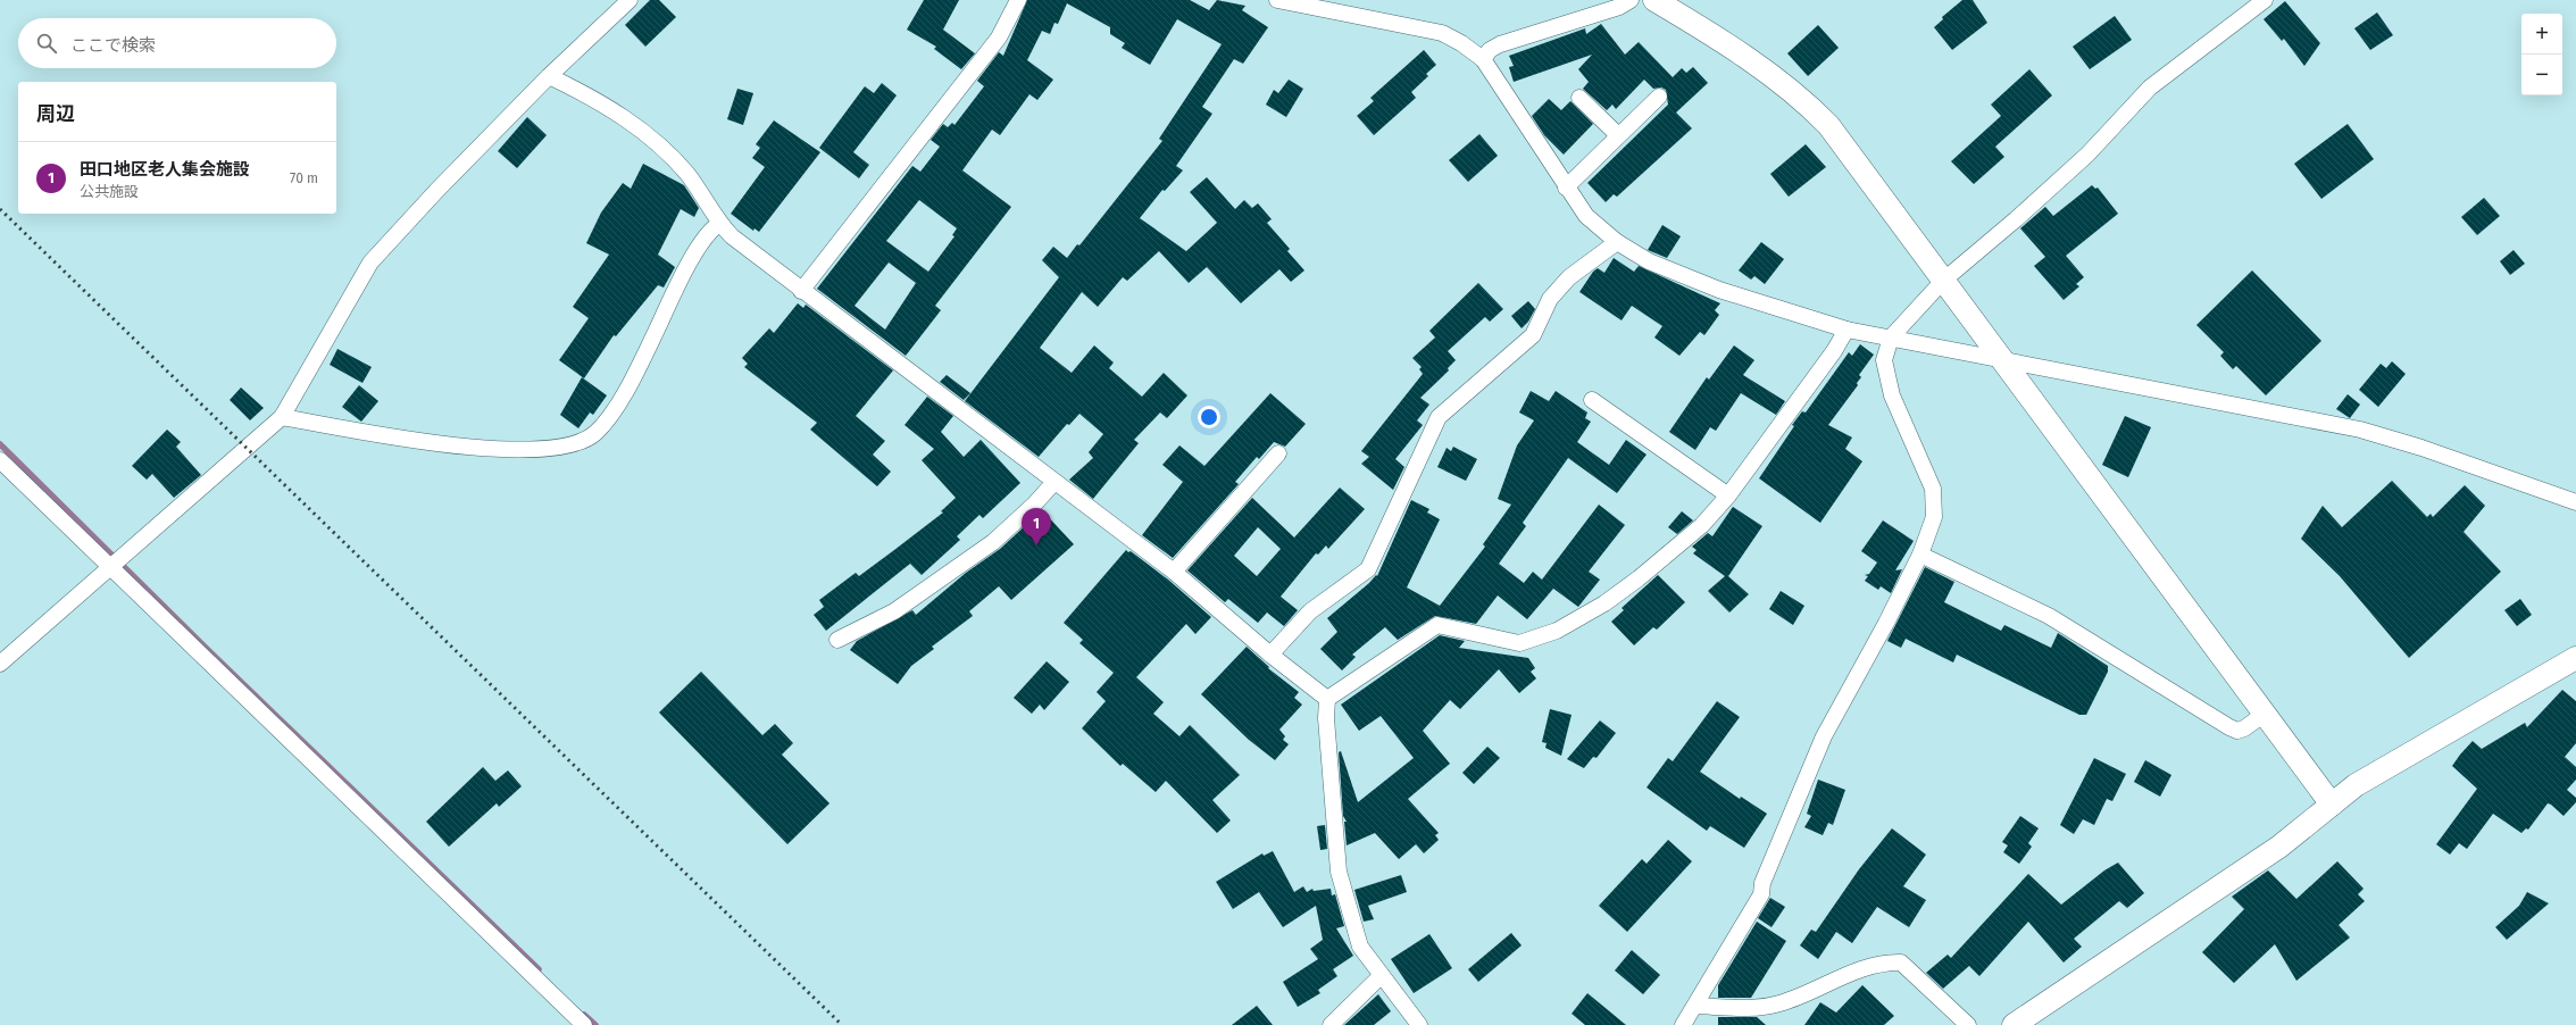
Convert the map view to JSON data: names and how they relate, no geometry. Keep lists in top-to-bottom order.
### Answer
{
  "page": {
    "map_buttons": ["+", "−"],
    "search": "ここで検索",
    "heading": "周辺",
    "list": [
      {
        "mark": "1",
        "name": "田口地区老人集会施設",
        "note": "公共施設",
        "value": "70 m"
      }
    ],
    "pins": "1"
  }
}
